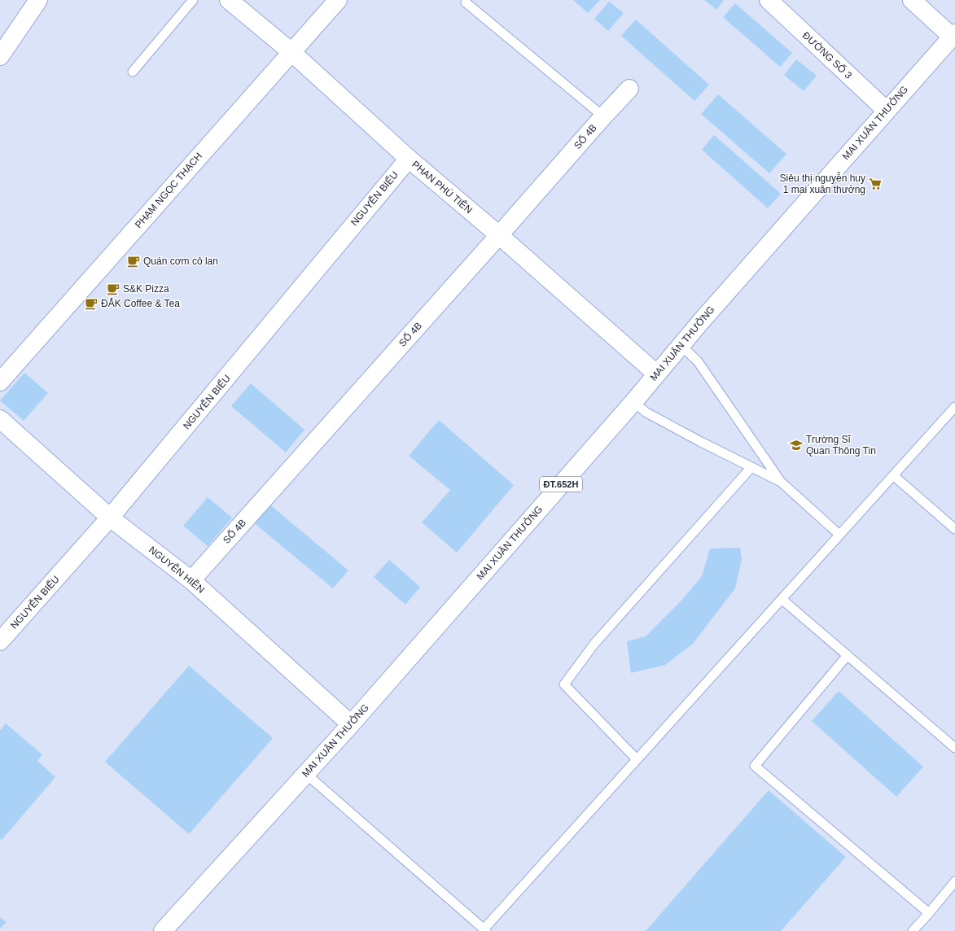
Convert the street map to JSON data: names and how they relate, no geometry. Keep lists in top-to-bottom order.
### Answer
{
  "streets": {
    "street": [
      "ĐƯỜNG SỐ 3",
      "MAI XUÂN THƯỞNG",
      "SỐ 4B",
      "PHAN PHÙ TIÊN",
      "PHẠM NGỌC THẠCH",
      "NGUYỄN BIỂU",
      "ĐT.652H",
      "NGUYỄN HIỀN"
    ]
  },
  "crossings": [
    ["ĐƯỜNG SỐ 3", "MAI XUÂN THƯỞNG"],
    ["MAI XUÂN THƯỞNG", "PHAN PHÙ TIÊN"],
    ["MAI XUÂN THƯỞNG", "NGUYỄN HIỀN"],
    ["SỐ 4B", "PHAN PHÙ TIÊN"],
    ["SỐ 4B", "NGUYỄN HIỀN"],
    ["PHAN PHÙ TIÊN", "PHẠM NGỌC THẠCH"],
    ["PHAN PHÙ TIÊN", "NGUYỄN BIỂU"],
    ["NGUYỄN BIỂU", "NGUYỄN HIỀN"]
  ],
  "places": {
    "supermarket": ["Siẻu thị nguyễn huy 1 mai xuân thưởng"],
    "cafe": ["Quán cơm cô lan", "S&K Pizza", "ĐẮK Coffee & Tea"],
    "school or university": ["Trường Sĩ Quan Thông Tin"]
  }
}
